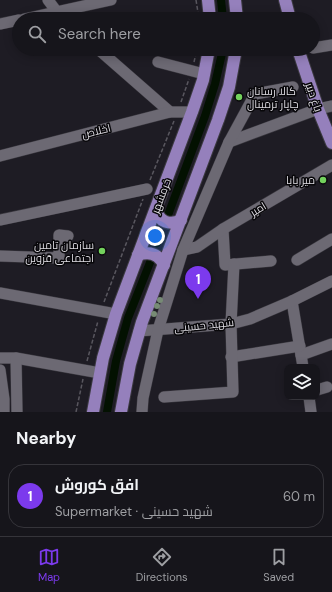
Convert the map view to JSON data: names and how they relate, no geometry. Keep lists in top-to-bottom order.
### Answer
{
  "streets": {
    "main road": ["باغ دبیر", "خرمشهر"],
    "street": ["اخلاص", "امیر", "شهید حسینی"]
  },
  "crossings": [
    ["اخلاص", "خرمشهر"]
  ],
  "places": ["کالا رسانان چاپار ترمینال", "میر بابا", "سازمان تامین اجتماعی قزوین"],
  "page": {
    "search": "Search here",
    "pins": "1",
    "heading": "Nearby",
    "list": [
      {
        "mark": "1",
        "name": "افق کوروش",
        "note": "Supermarket · شهید حسینی",
        "value": "60 m"
      }
    ],
    "nav": ["Map", "Directions", "Saved"]
  }
}
